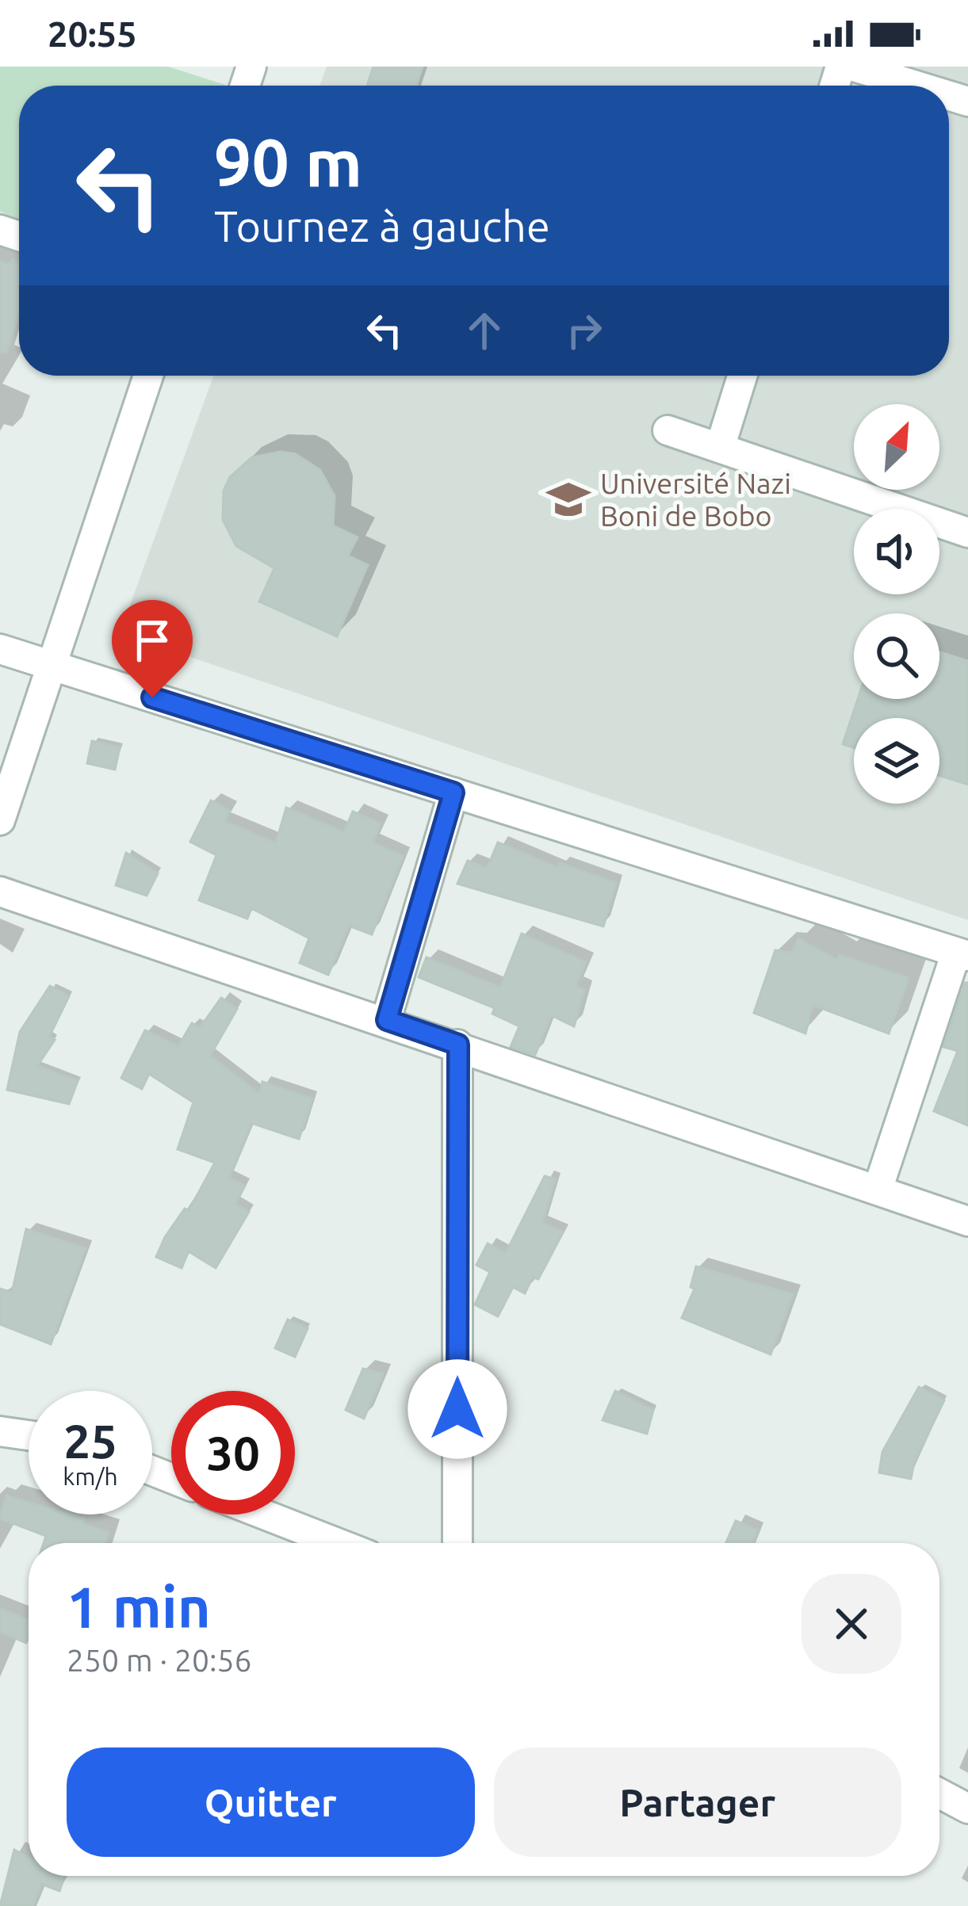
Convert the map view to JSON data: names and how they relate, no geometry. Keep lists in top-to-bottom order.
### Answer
{
  "places": {
    "school or university": ["Université Nazi Boni de Bobo"]
  },
  "north": "top right",
  "page": {
    "status": "20:55",
    "turn": ["90 m", "Tournez à gauche"],
    "speed": "25 km/h",
    "limit": "30",
    "heading": ["1 min", "250 m · 20:56"],
    "buttons": ["Quitter", "Partager"]
  }
}
